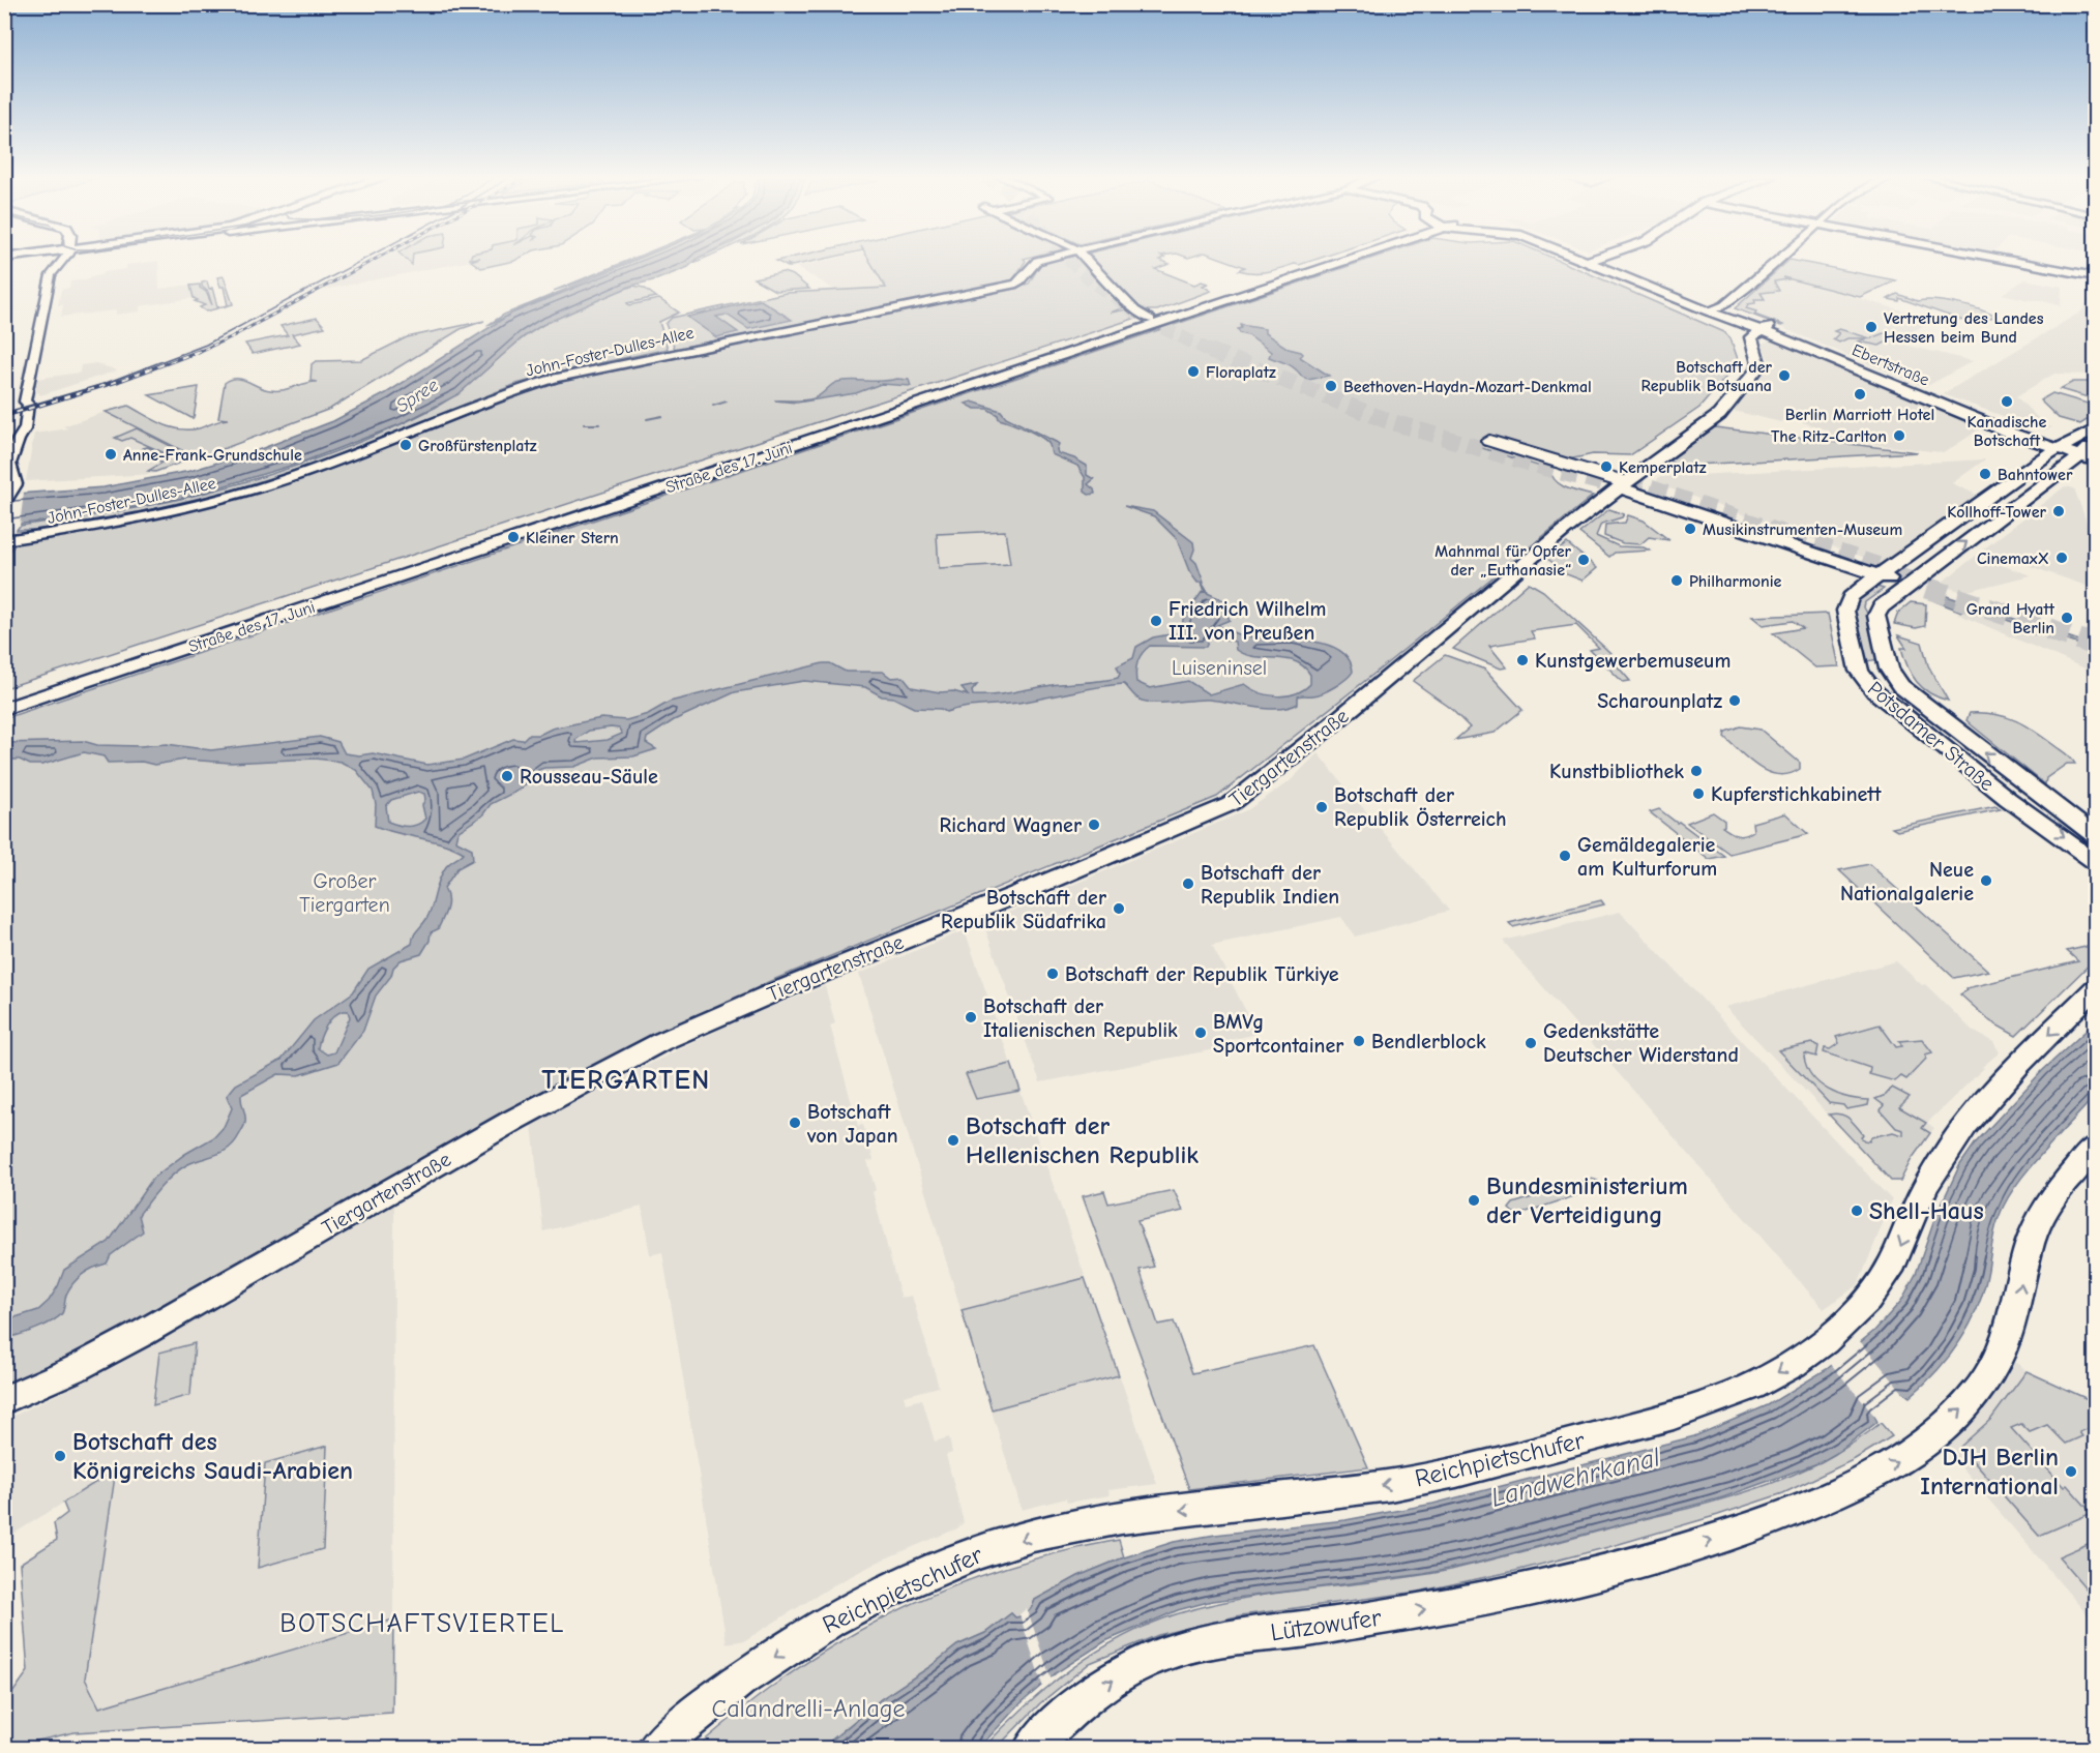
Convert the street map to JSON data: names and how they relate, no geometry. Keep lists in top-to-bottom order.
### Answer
{
  "streets": {
    "main road": [
      "Ebertstraße",
      "Straße des 17. Juni",
      "Potsdamer Straße",
      "Tiergartenstraße",
      "Reichpietschufer",
      "Lützowufer"
    ],
    "street": ["John-Foster-Dulles-Allee"]
  },
  "crossings": [
    ["Ebertstraße", "Potsdamer Straße"]
  ],
  "one_way": ["Reichpietschufer", "Lützowufer"],
  "districts": ["TIERGARTEN", "BOTSCHAFTSVIERTEL"],
  "water": ["Spree", "Landwehrkanal"],
  "parks": ["Luiseninsel", "Großer Tiergarten", "Calandrelli-Anlage"],
  "places": [
    "Vertretung des Landes Hessen beim Bund",
    "Floraplatz",
    "Botschaft der Republik Botsuana",
    "Beethoven-Haydn-Mozart-Denkmal",
    "Berlin Marriott Hotel",
    "Kanadische Botschaft",
    "The Ritz-Carlton",
    "Großfürstenplatz",
    "Anne-Frank-Grundschule",
    "Kemperplatz",
    "Bahntower",
    "Kollhoff-Tower",
    "Musikinstrumenten-Museum",
    "Kleiner Stern",
    "CinemaxX",
    "Mahnmal für Opfer der „Euthanasie“",
    "Philharmonie",
    "Grand Hyatt Berlin",
    "Friedrich Wilhelm III. von Preußen",
    "Kunstgewerbemuseum",
    "Scharounplatz",
    "Kunstbibliothek",
    "Rousseau-Säule",
    "Kupferstichkabinett",
    "Botschaft der Republik Österreich",
    "Richard Wagner",
    "Gemäldegalerie am Kulturforum",
    "Neue Nationalgalerie",
    "Botschaft der Republik Indien",
    "Botschaft der Republik Südafrika",
    "Botschaft der Republik Türkiye",
    "Botschaft der Italienischen Republik",
    "BMVg Sportcontainer",
    "Bendlerblock",
    "Gedenkstätte Deutscher Widerstand",
    "Botschaft von Japan",
    "Botschaft der Hellenischen Republik",
    "Bundesministerium der Verteidigung",
    "Shell-Haus",
    "Botschaft des Königreichs Saudi-Arabien",
    "DJH Berlin International"
  ]
}
